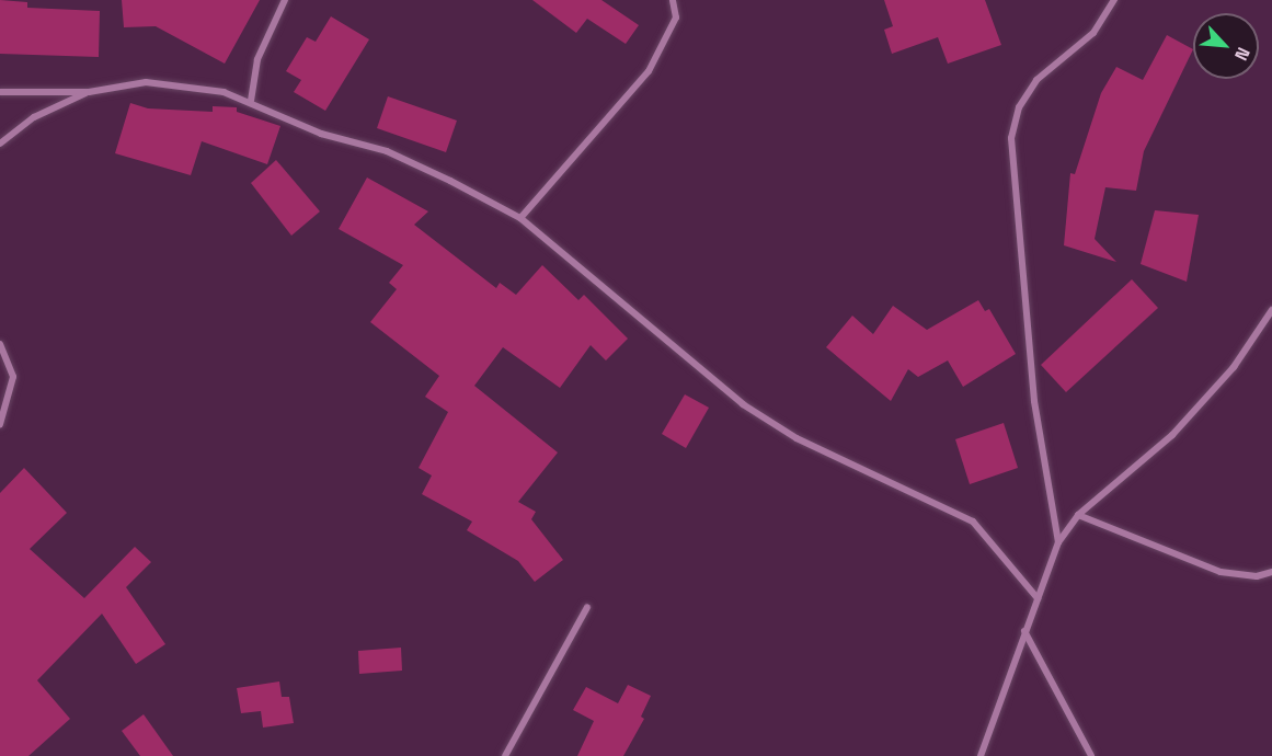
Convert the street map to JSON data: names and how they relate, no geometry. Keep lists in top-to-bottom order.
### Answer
{
  "north": "bottom right"
}
